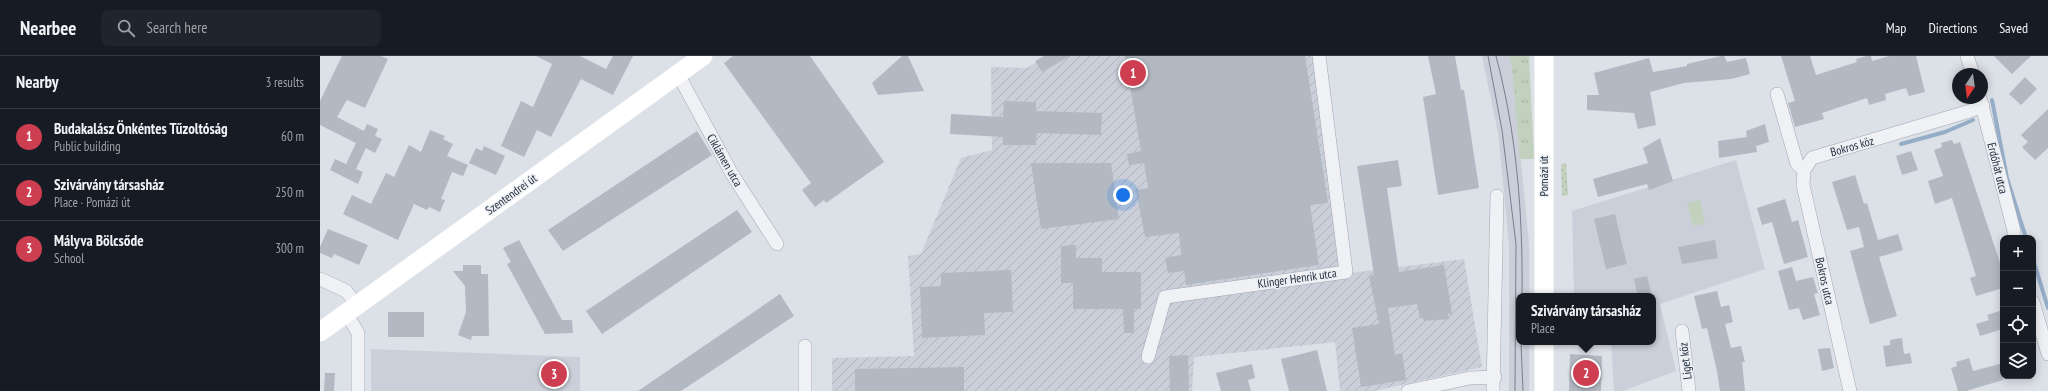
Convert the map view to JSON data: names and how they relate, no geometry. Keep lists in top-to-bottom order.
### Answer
{
  "streets": {
    "main road": ["Pomázi út", "Szentendrei út"],
    "street": [
      "Bokros köz",
      "Ciklámen utca",
      "Erdőhát utca",
      "Klinger Henrik utca",
      "Bokros utca",
      "Liget köz"
    ]
  },
  "crossings": [
    ["Bokros köz", "Bokros utca"],
    ["Ciklámen utca", "Szentendrei út"]
  ],
  "north": "bottom",
  "page": {
    "header": "Nearbee",
    "search": "Search here",
    "nav": ["Map", "Directions", "Saved"],
    "heading": ["Nearby", "3 results"],
    "pins": ["1", "2", "3"],
    "list": [
      {
        "mark": "1",
        "name": "Budakalász Önkéntes Tűzoltóság",
        "note": "Public building",
        "value": "60 m"
      },
      {
        "mark": "2",
        "name": "Szivárvány társasház",
        "note": "Place · Pomázi út",
        "value": "250 m"
      },
      {
        "mark": "3",
        "name": "Mályva Bölcsőde",
        "note": "School",
        "value": "300 m"
      }
    ],
    "map_buttons": ["+", "−"],
    "popup": ["Szivárvány társasház", "Place"]
  }
}
